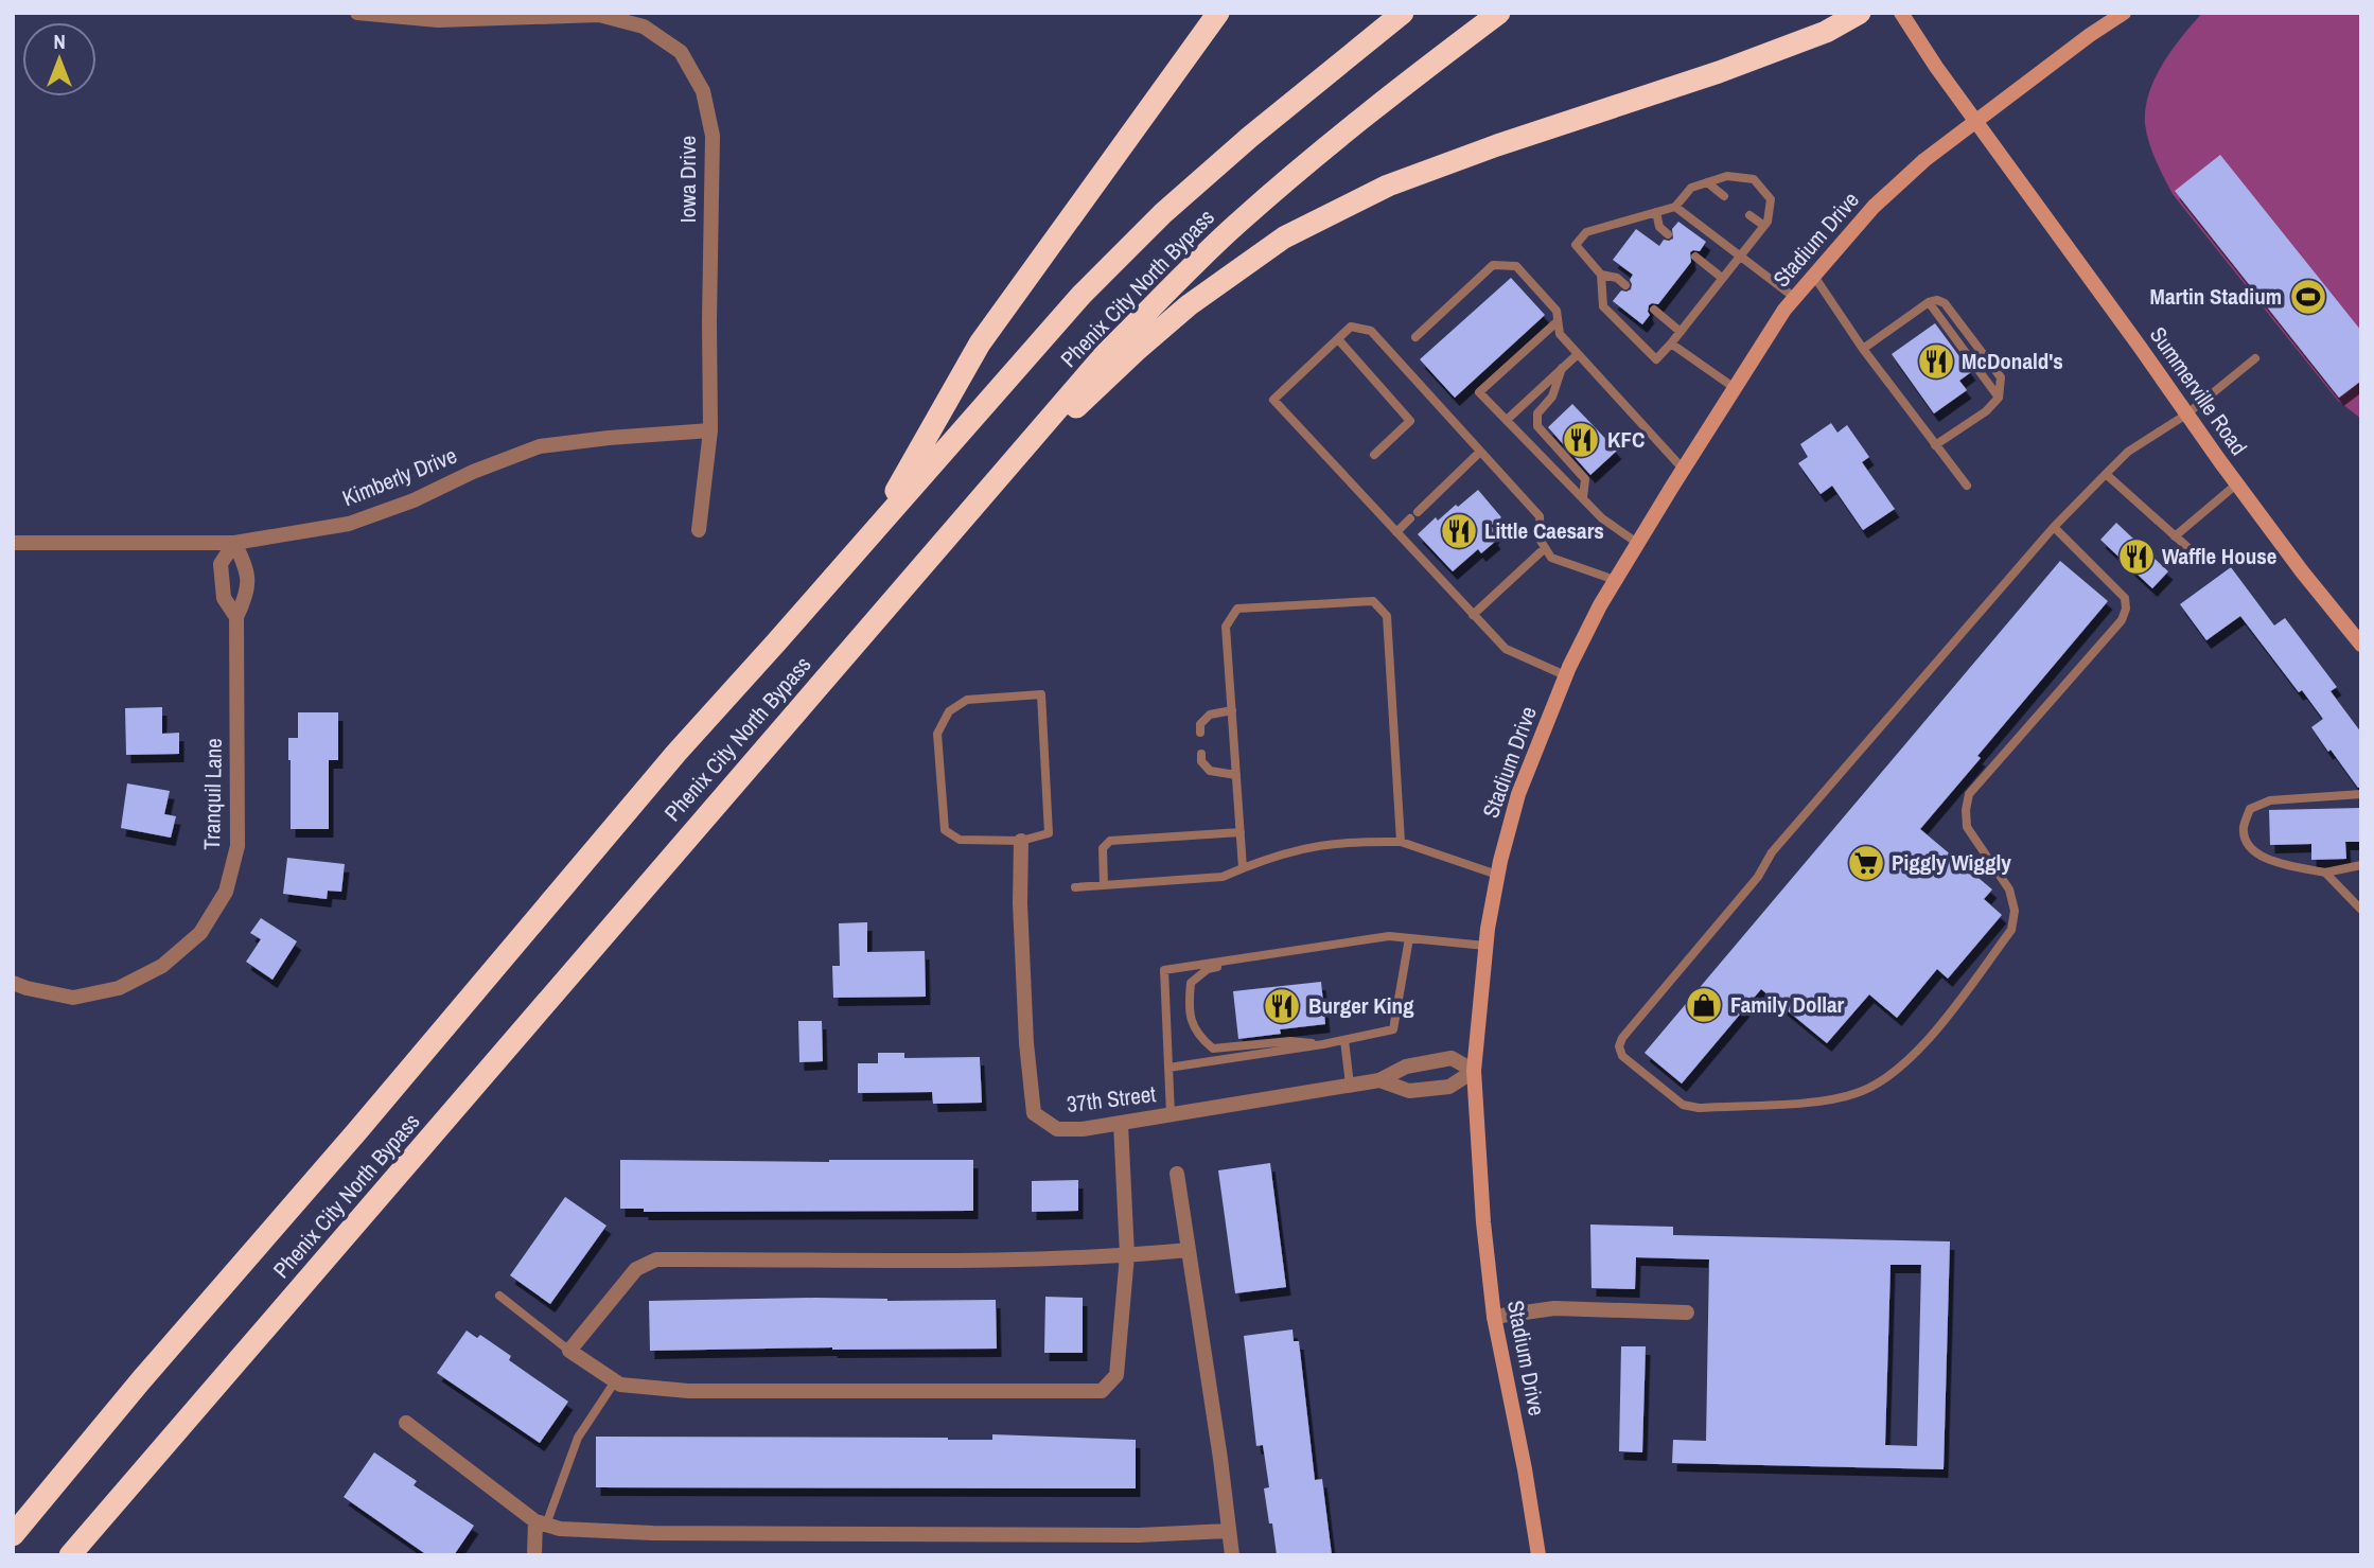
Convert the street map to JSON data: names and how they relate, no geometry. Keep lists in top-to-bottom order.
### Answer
{
  "streets": {
    "highway": ["Phenix City North Bypass"],
    "street": [
      "Iowa Drive",
      "Stadium Drive",
      "Summerville Road",
      "Kimberly Drive",
      "Tranquil Lane",
      "37th Street"
    ]
  },
  "crossings": [
    ["Iowa Drive", "Kimberly Drive"],
    ["Stadium Drive", "Summerville Road"],
    ["Stadium Drive", "37th Street"],
    ["Kimberly Drive", "Tranquil Lane"]
  ],
  "places": {
    "sports": ["Martin Stadium"],
    "restaurant": [
      "McDonald's",
      "KFC",
      "Little Caesars",
      "Waffle House",
      "Burger King"
    ],
    "supermarket": ["Piggly Wiggly"],
    "shop": ["Family Dollar"]
  },
  "north": "top"
}
